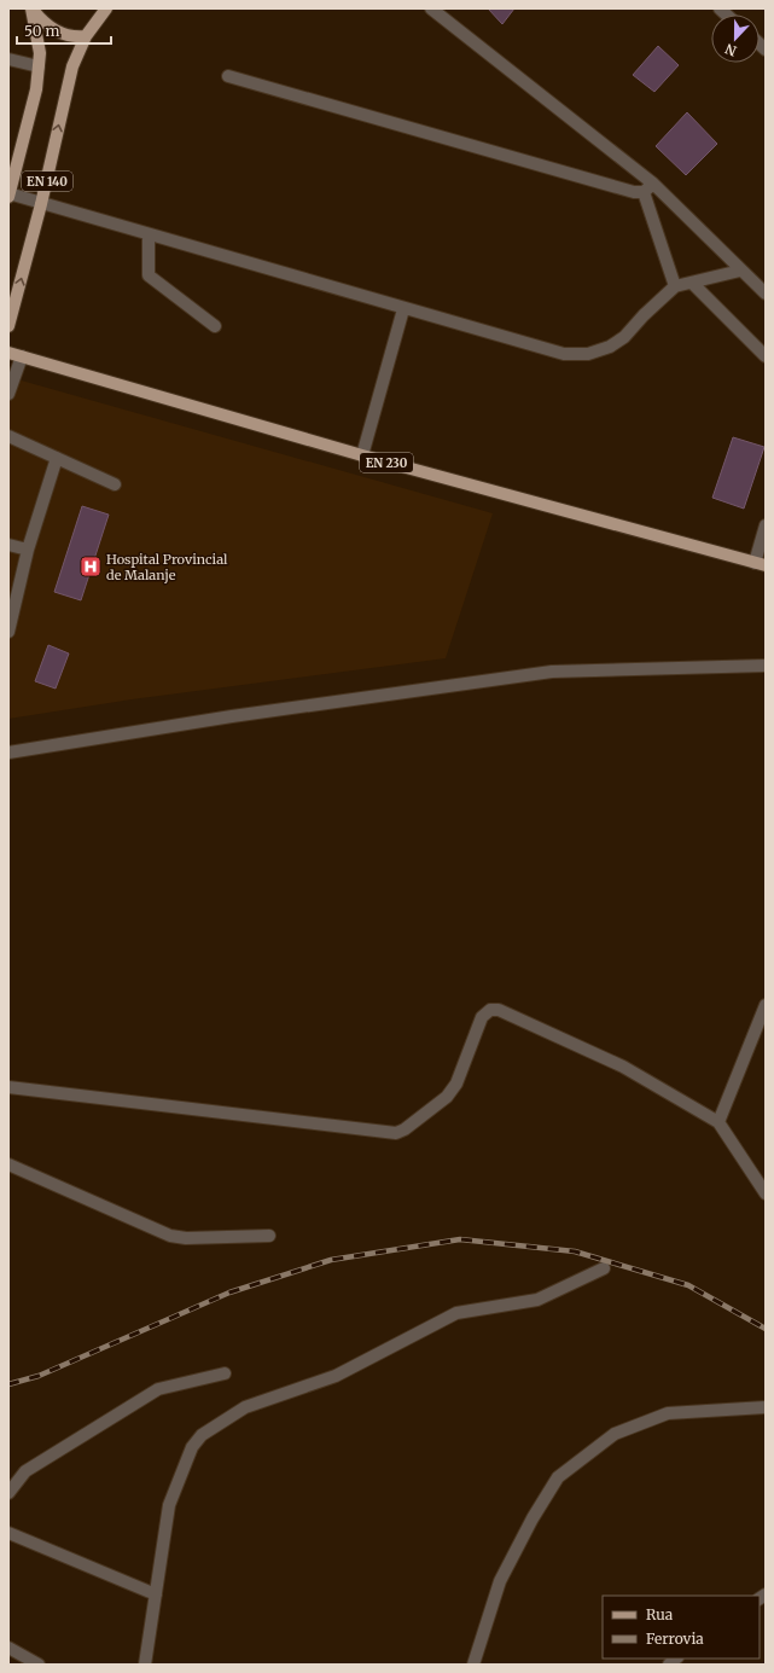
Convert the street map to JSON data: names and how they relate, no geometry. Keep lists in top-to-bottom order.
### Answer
{
  "streets": {
    "main road": ["EN 140", "EN 230"]
  },
  "places": {
    "hospital": ["Hospital Provincial de Malanje"]
  },
  "legend": ["Rua", "Ferrovia"],
  "scale_bar": "50 m",
  "north": "bottom"
}
